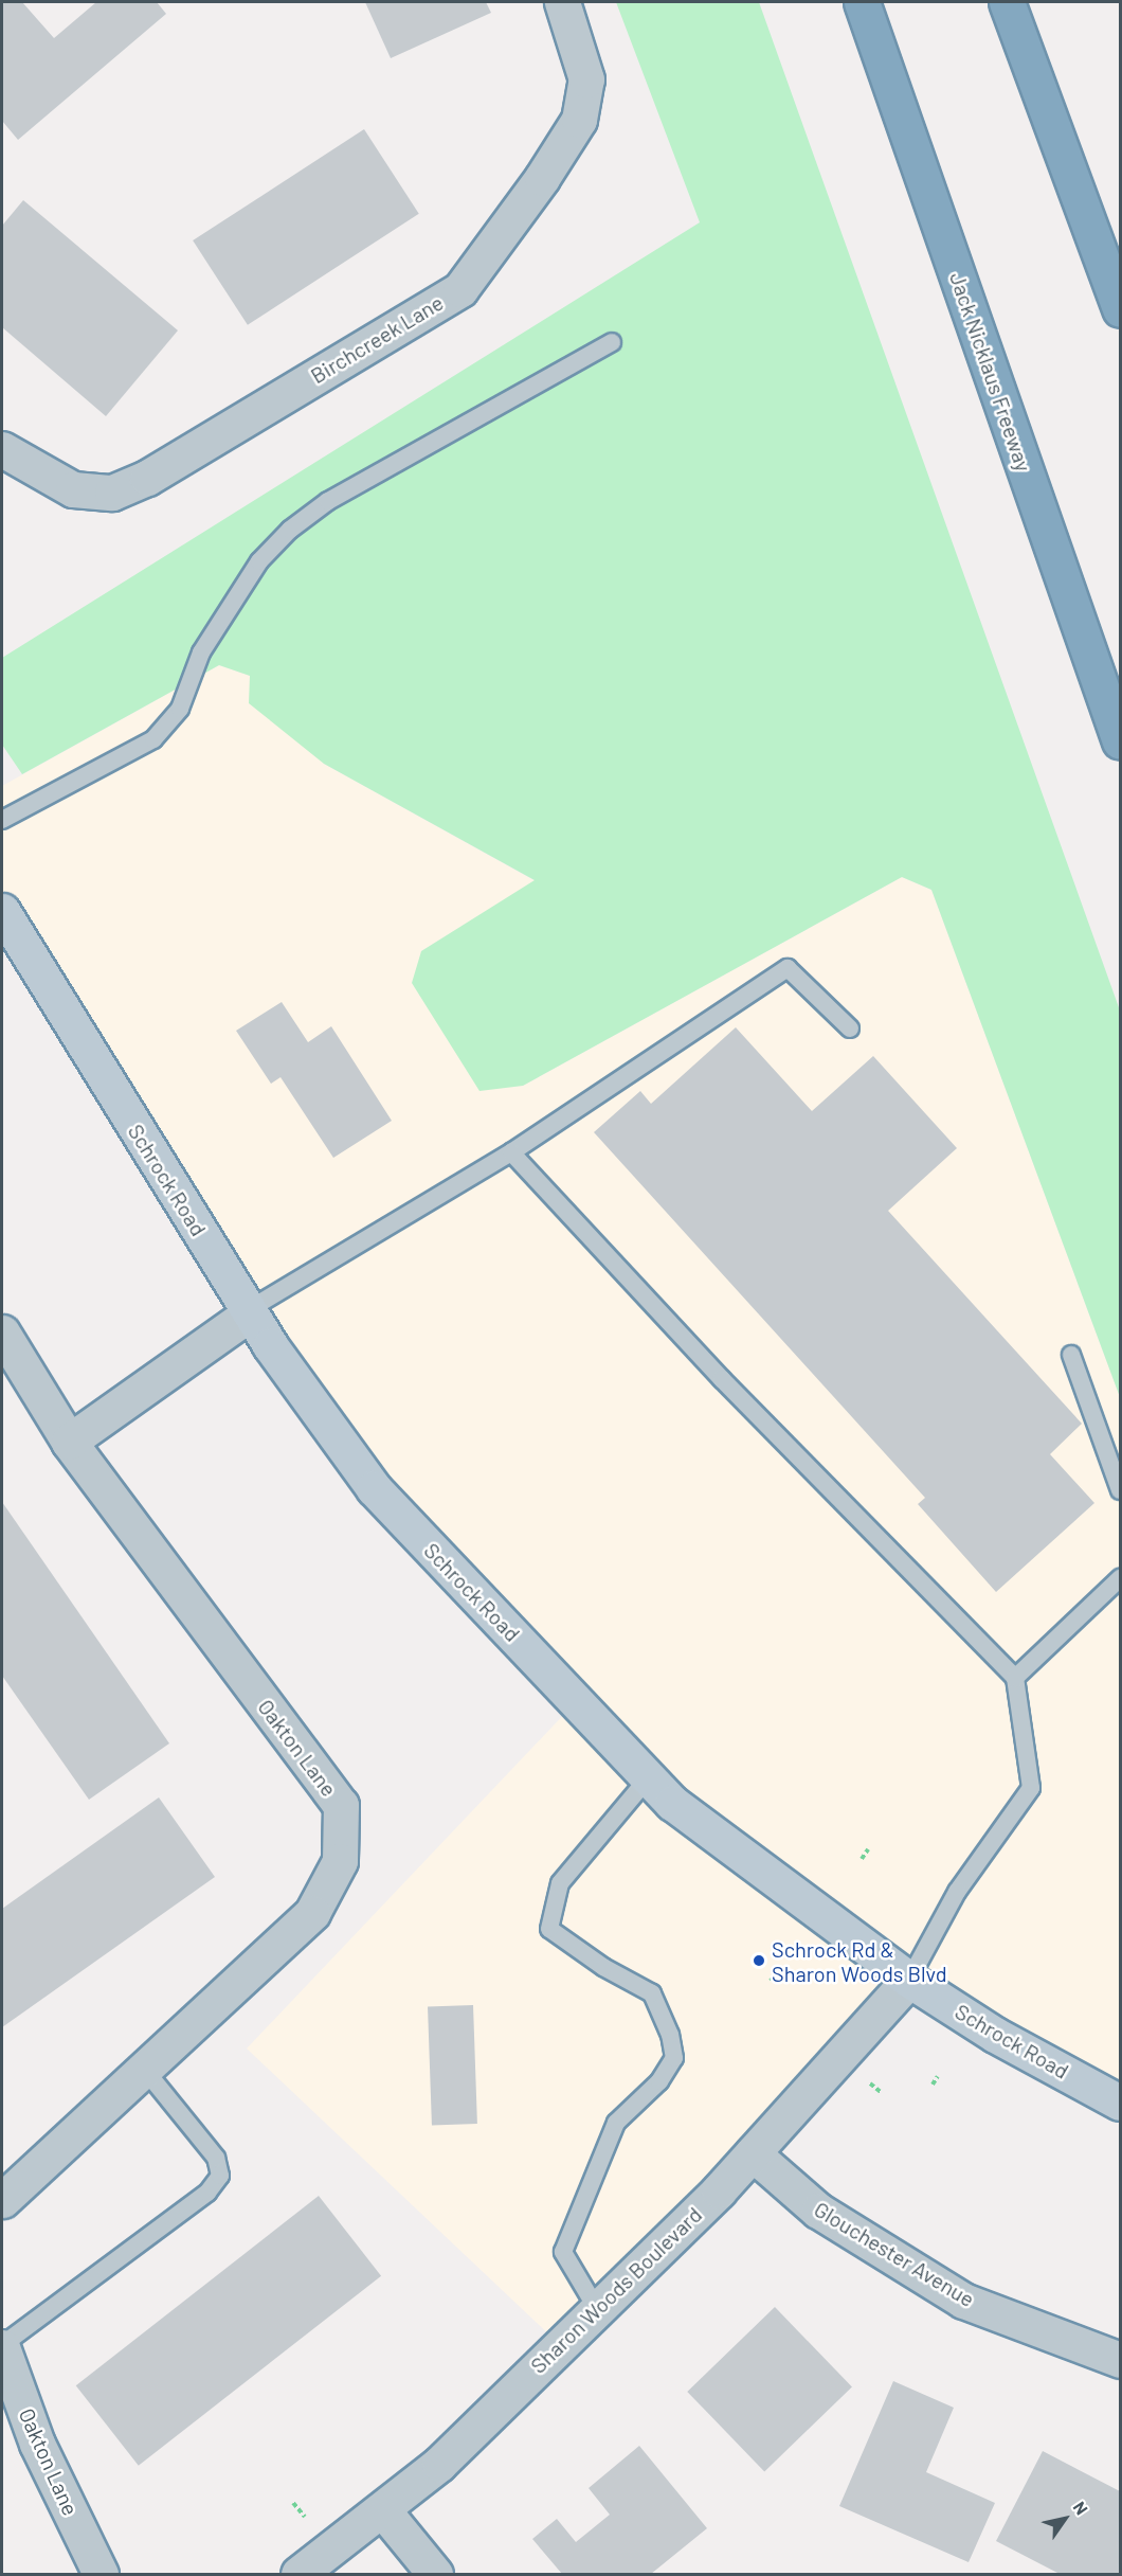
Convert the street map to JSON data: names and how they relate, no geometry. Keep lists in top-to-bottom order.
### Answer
{
  "streets": {
    "highway": ["Jack Nicklaus Freeway"],
    "main road": ["Schrock Road"],
    "street": [
      "Birchcreek Lane",
      "Oakton Lane",
      "Glouchester Avenue",
      "Sharon Woods Boulevard"
    ]
  },
  "crossings": [
    ["Schrock Road", "Sharon Woods Boulevard"],
    ["Glouchester Avenue", "Sharon Woods Boulevard"]
  ],
  "places": ["Schrock Rd & Sharon Woods Blvd"],
  "north": "top right"
}
